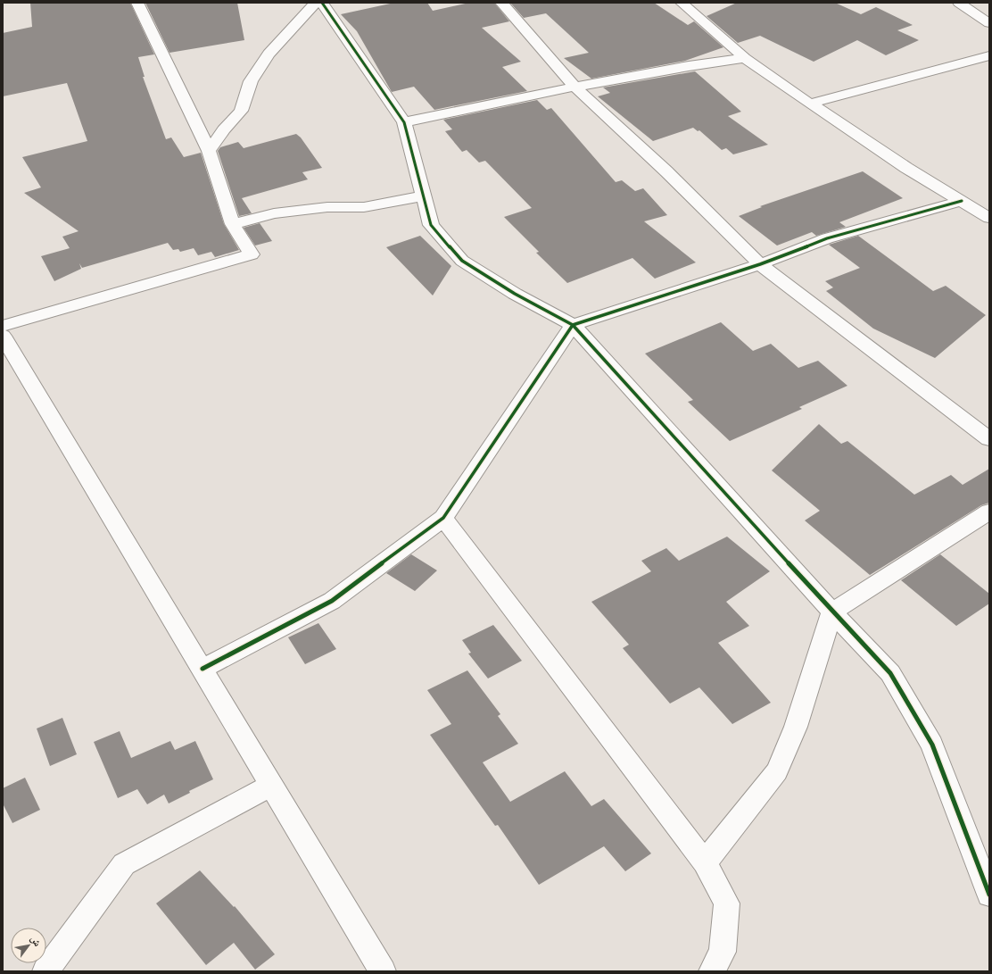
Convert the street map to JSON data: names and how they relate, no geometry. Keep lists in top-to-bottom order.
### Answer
{
  "north": "top right"
}
